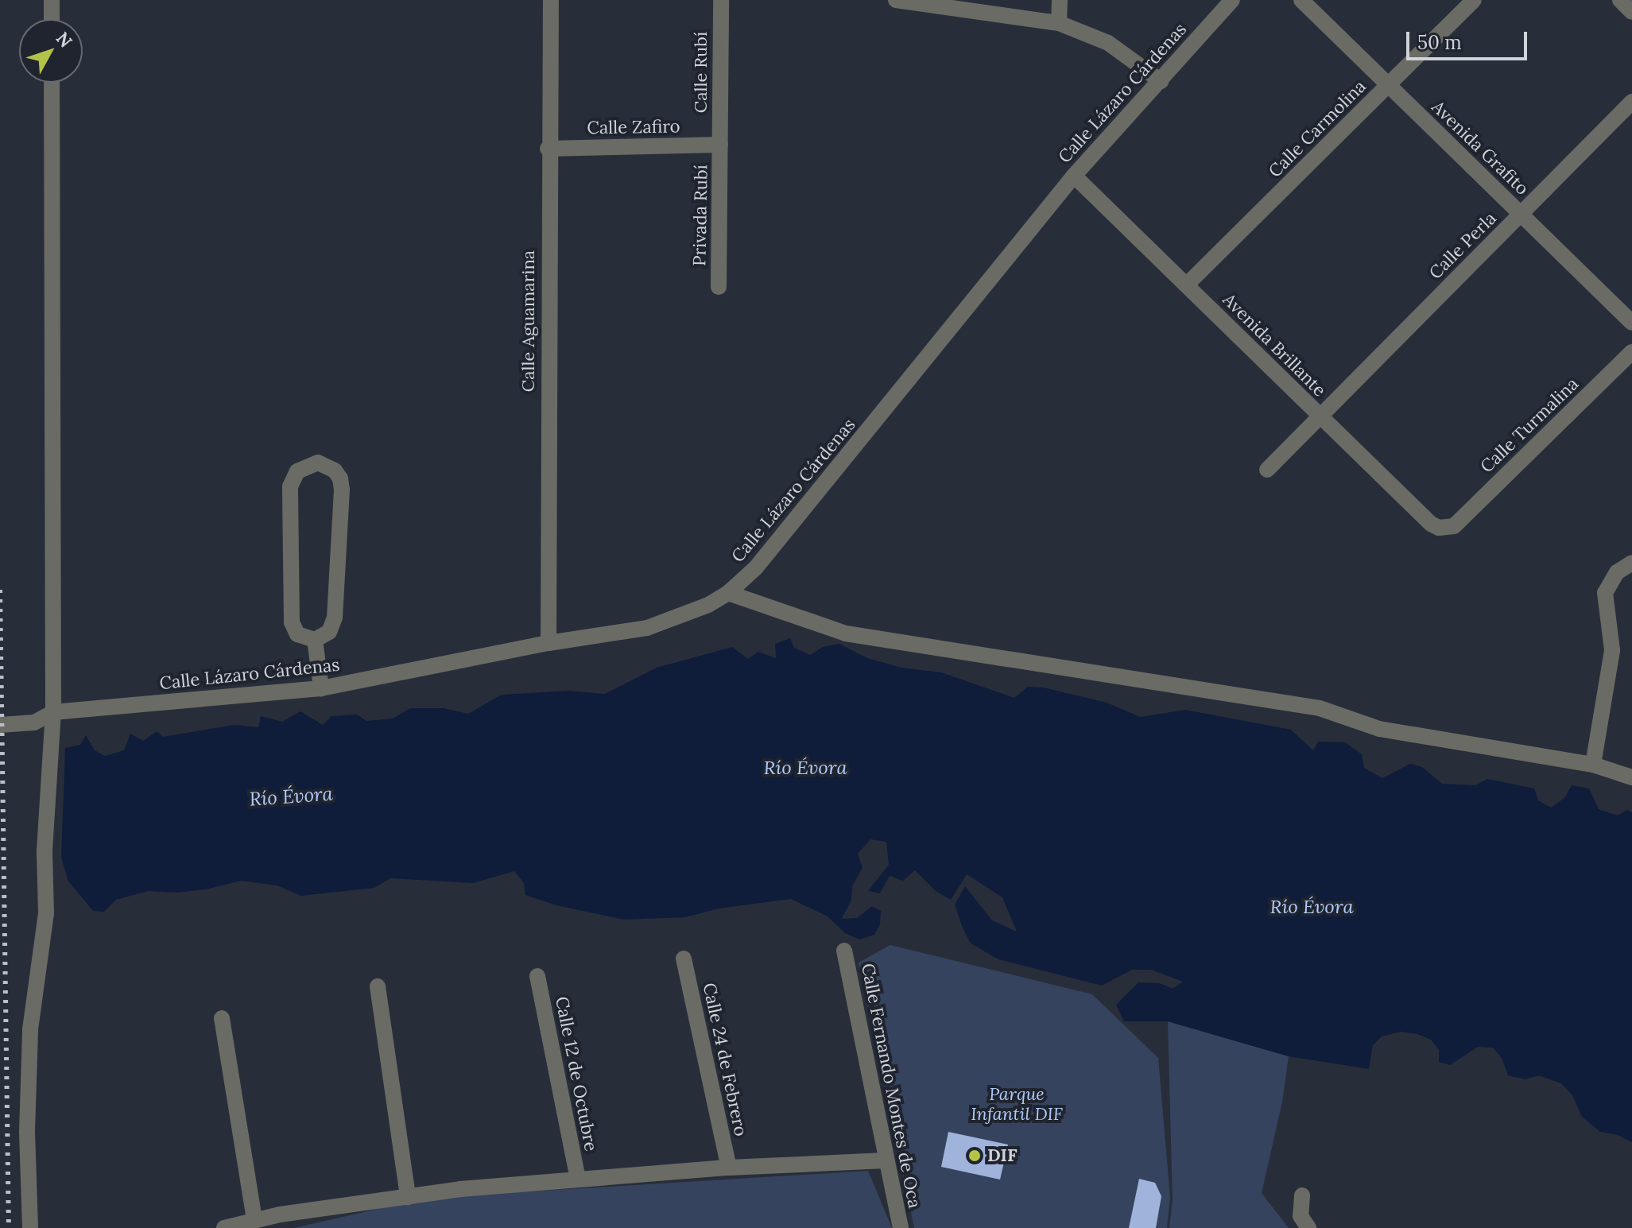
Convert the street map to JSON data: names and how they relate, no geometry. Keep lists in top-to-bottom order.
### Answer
{
  "streets": {
    "street": [
      "Calle Rubí",
      "Calle Lázaro Cárdenas",
      "Calle Zafiro",
      "Calle Carmolina",
      "Avenida Grafito",
      "Privada Rubí",
      "Calle Perla",
      "Calle Aguamarina",
      "Avenida Brillante",
      "Calle Turmalina",
      "Calle 24 de Febrero",
      "Calle 12 de Octubre",
      "Calle Fernando Montes de Oca"
    ]
  },
  "crossings": [
    ["Calle Rubí", "Calle Zafiro"],
    ["Calle Rubí", "Privada Rubí"],
    ["Calle Lázaro Cárdenas", "Calle Aguamarina"],
    ["Calle Lázaro Cárdenas", "Avenida Brillante"],
    ["Calle Zafiro", "Privada Rubí"],
    ["Calle Zafiro", "Calle Aguamarina"],
    ["Calle Carmolina", "Avenida Grafito"],
    ["Calle Carmolina", "Avenida Brillante"],
    ["Avenida Grafito", "Calle Perla"],
    ["Calle Perla", "Avenida Brillante"],
    ["Avenida Brillante", "Calle Turmalina"]
  ],
  "water": ["Río Évora"],
  "parks": ["Parque Infantil DIF"],
  "places": ["DIF"],
  "scale_bar": "50 m",
  "north": "top right"
}
